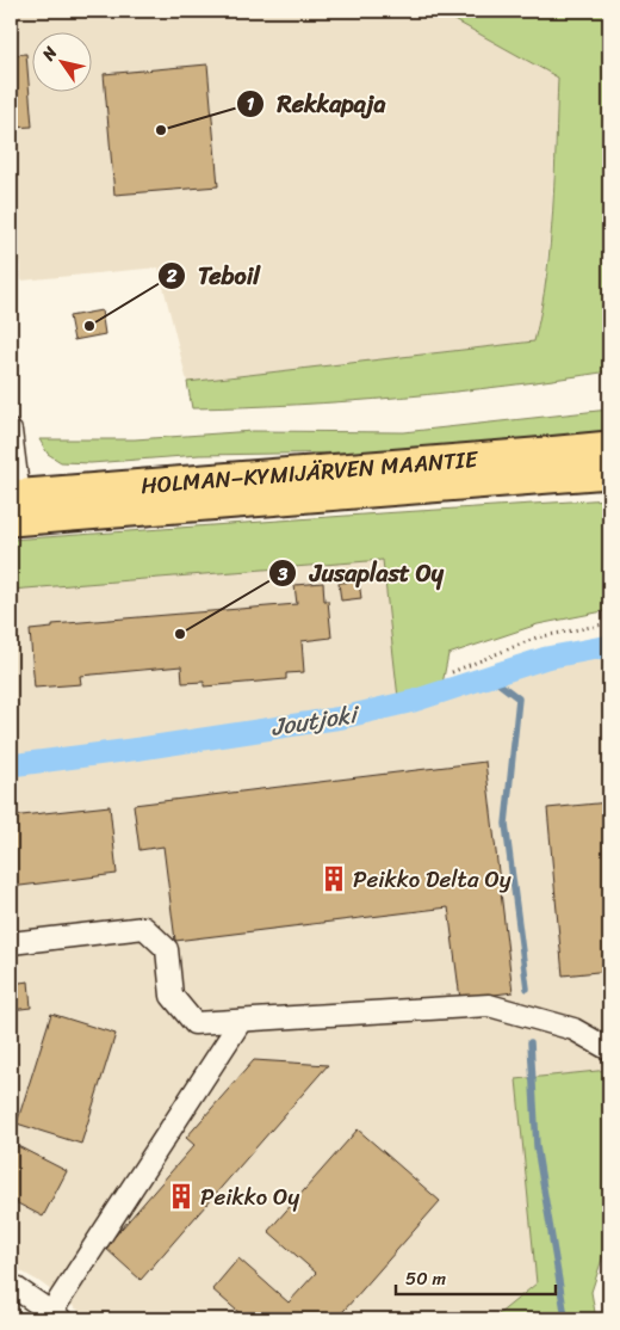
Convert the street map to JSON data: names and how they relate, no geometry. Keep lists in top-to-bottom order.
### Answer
{
  "streets": {
    "highway": ["HOLMAN–KYMIJÄRVEN MAANTIE"]
  },
  "water": ["Joutjoki"],
  "places": {
    "other": ["Rekkapaja", "Teboil", "Jusaplast Oy"],
    "building": ["Peikko Delta Oy", "Peikko Oy"]
  },
  "scale_bar": "50 m",
  "north": "top left"
}
